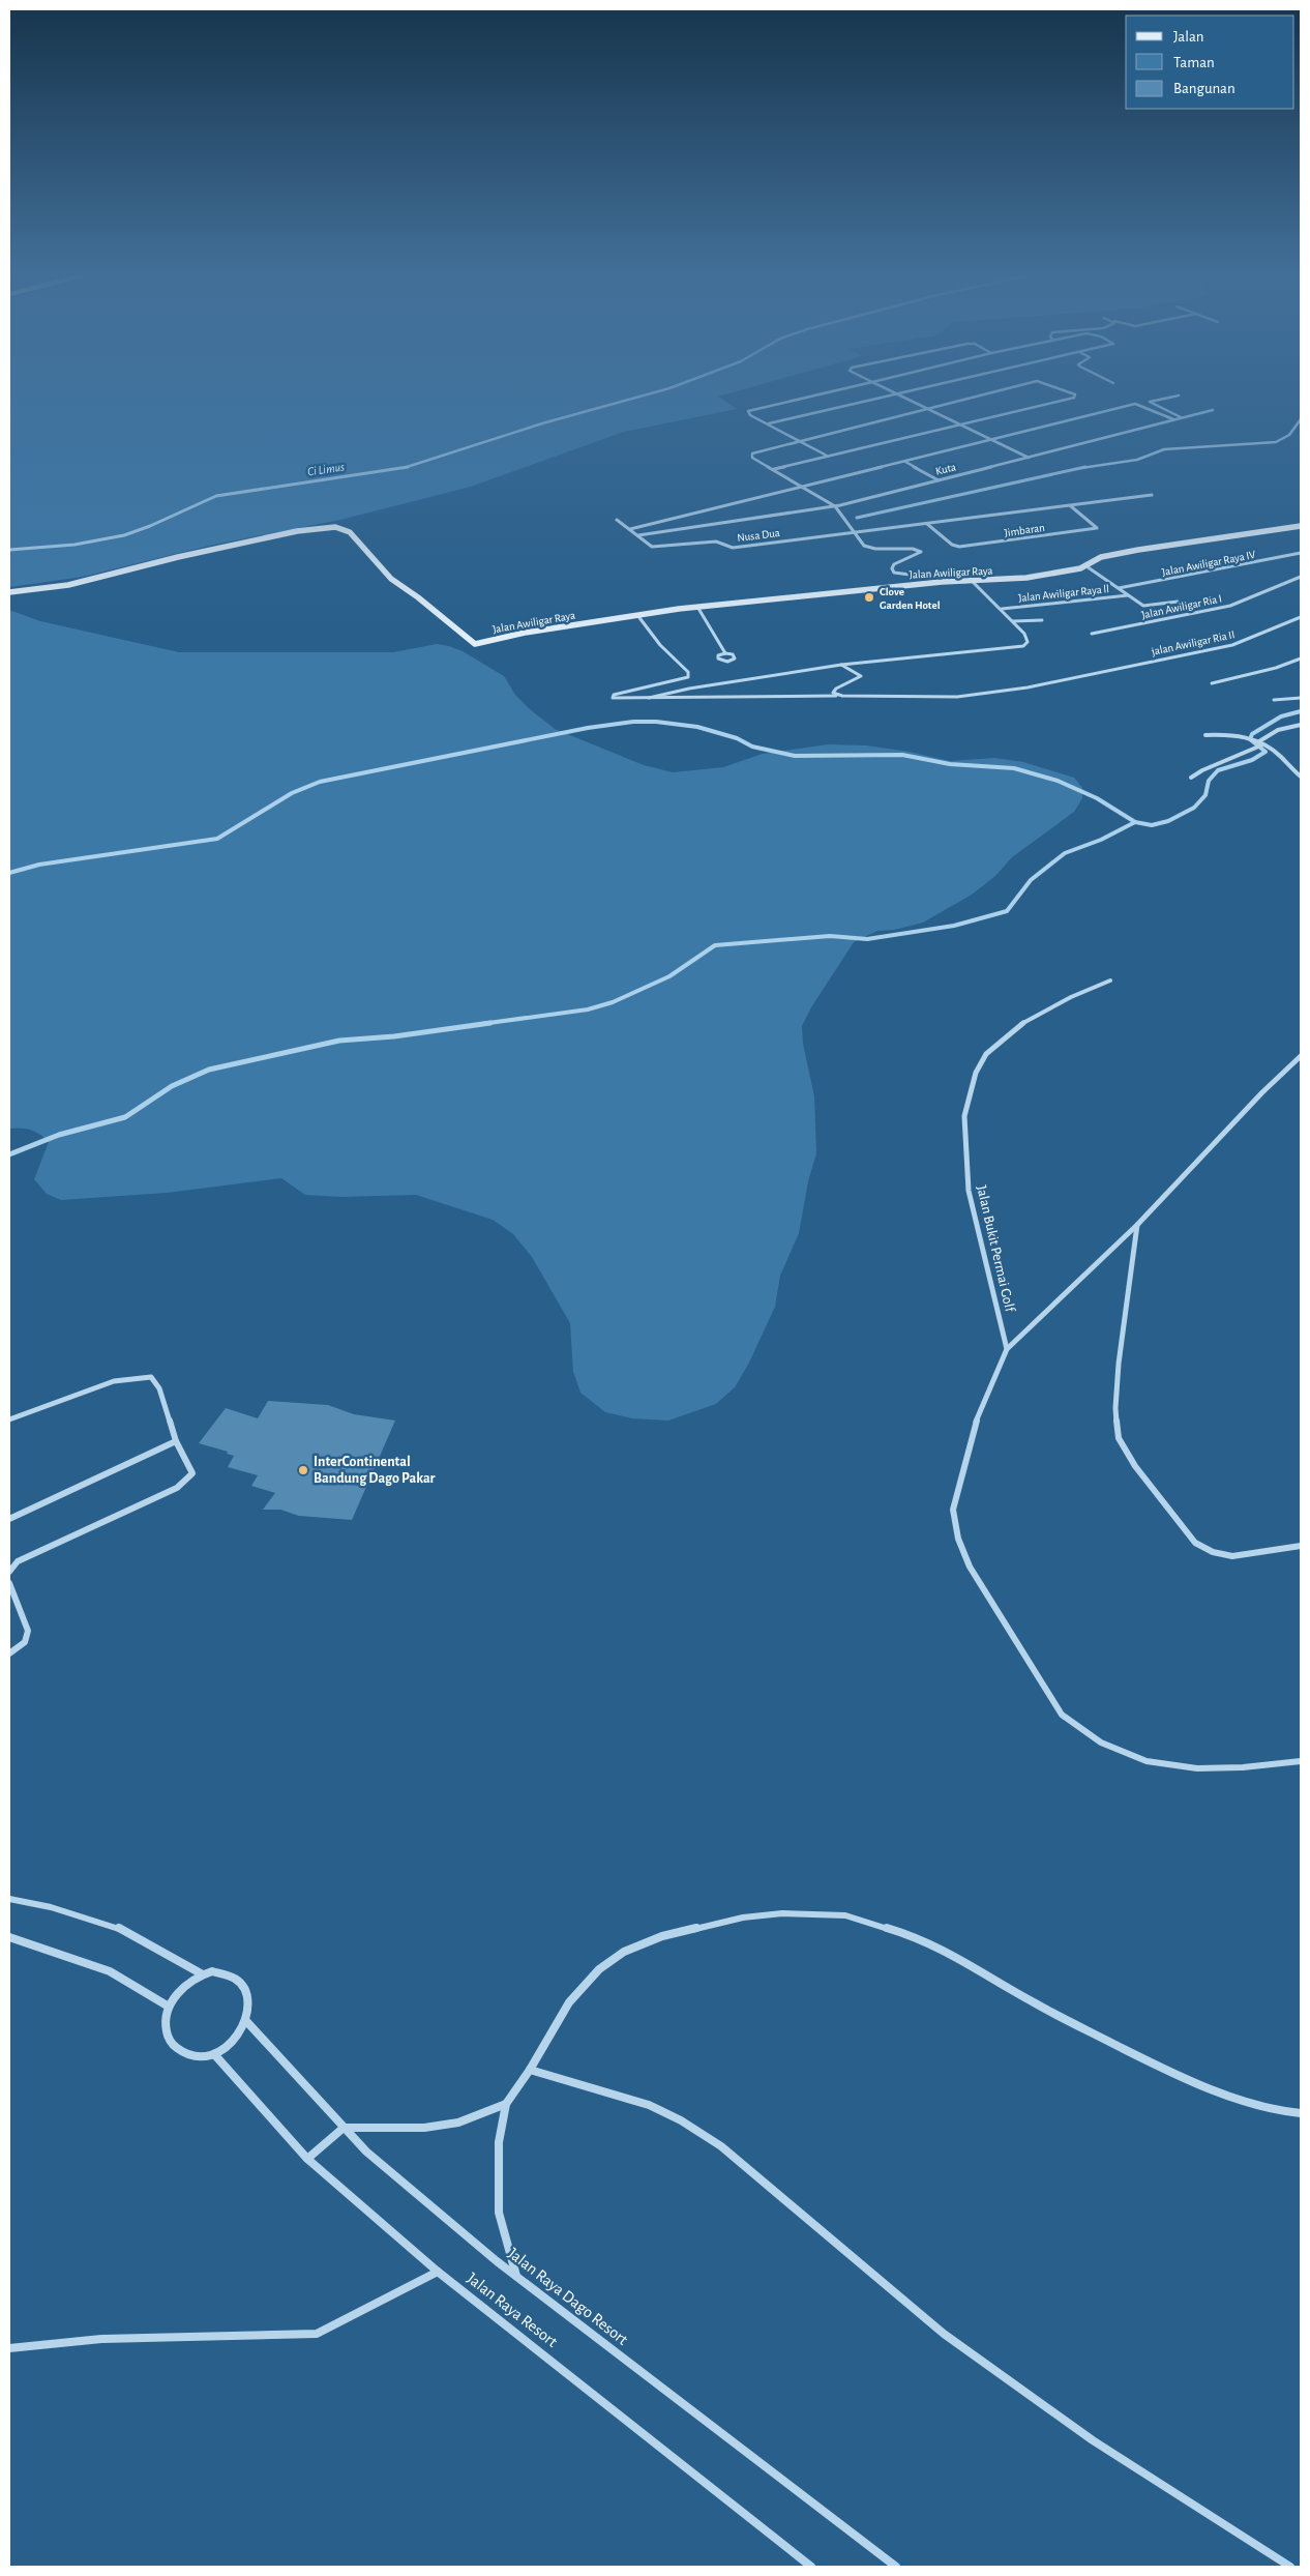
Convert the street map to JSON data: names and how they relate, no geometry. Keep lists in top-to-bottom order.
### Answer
{
  "streets": {
    "street": [
      "Kuta",
      "Jimbaran",
      "Nusa Dua",
      "Jalan Awiligar Raya IV",
      "Jalan Awiligar Raya",
      "Jalan Awiligar Raya ll",
      "Jalan Awiligar Ria I",
      "jalan Awiligar Ria II",
      "Jalan Bukit Permai Golf",
      "Jalan Raya Dago Resort",
      "Jalan Raya Resort"
    ]
  },
  "crossings": [
    ["Kuta", "Nusa Dua"],
    ["Jimbaran", "Nusa Dua"],
    ["Jalan Raya Dago Resort", "Jalan Raya Resort"]
  ],
  "water": ["Ci Limus"],
  "places": ["Clove Garden Hotel", "InterContinental Bandung Dago Pakar"],
  "legend": ["Jalan", "Taman", "Bangunan"]
}
